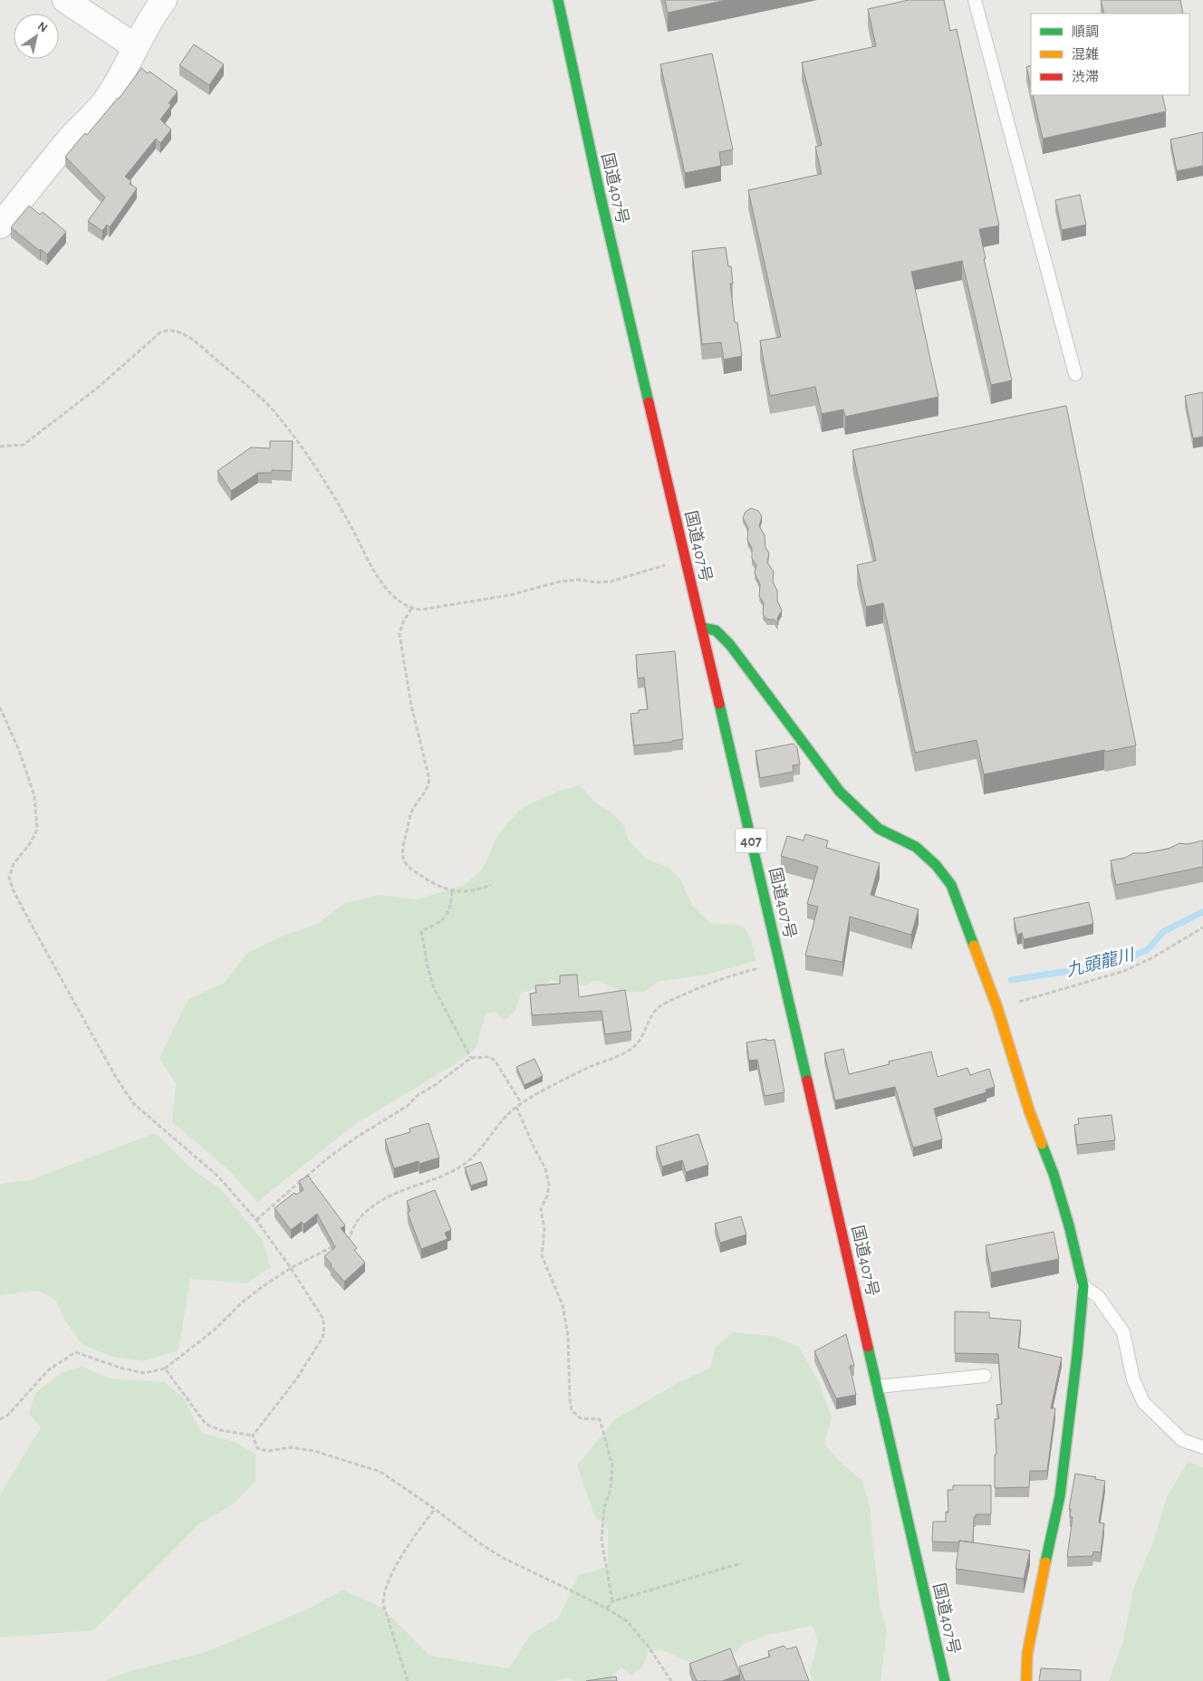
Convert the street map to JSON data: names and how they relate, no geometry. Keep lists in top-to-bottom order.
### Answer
{
  "streets": {
    "main road": ["国道407号", "407"]
  },
  "water": ["九頭龍川"],
  "legend": ["順調", "混雑", "渋滞"],
  "north": "top right"
}
